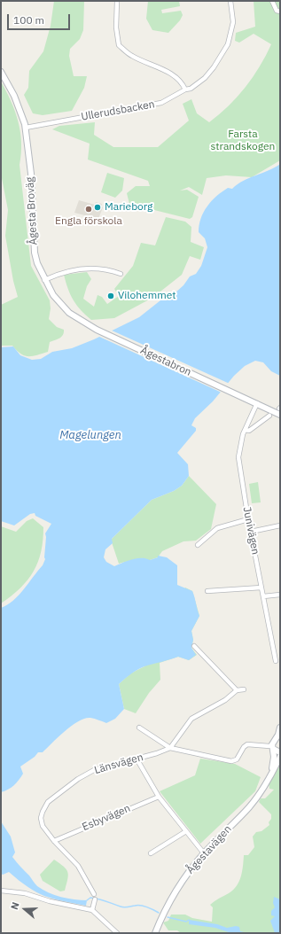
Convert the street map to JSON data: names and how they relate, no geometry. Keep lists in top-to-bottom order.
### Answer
{
  "streets": {
    "main road": ["Ågesta Broväg", "Ågestabron", "Ågestavägen"],
    "street": [
      "Ullerudsbacken",
      "Junivägen",
      "Länsvägen",
      "Esbyvägen"
    ]
  },
  "crossings": [
    ["Ullerudsbacken", "Ågesta Broväg"],
    ["Ågesta Broväg", "Ågestabron"],
    ["Ågestabron", "Junivägen"],
    ["Länsvägen", "Esbyvägen"]
  ],
  "water": ["Magelungen"],
  "parks": ["Farsta strandskogen"],
  "places": ["Marieborg", "Engla förskola", "Vilohemmet"],
  "scale_bar": "100 m",
  "north": "left"
}
